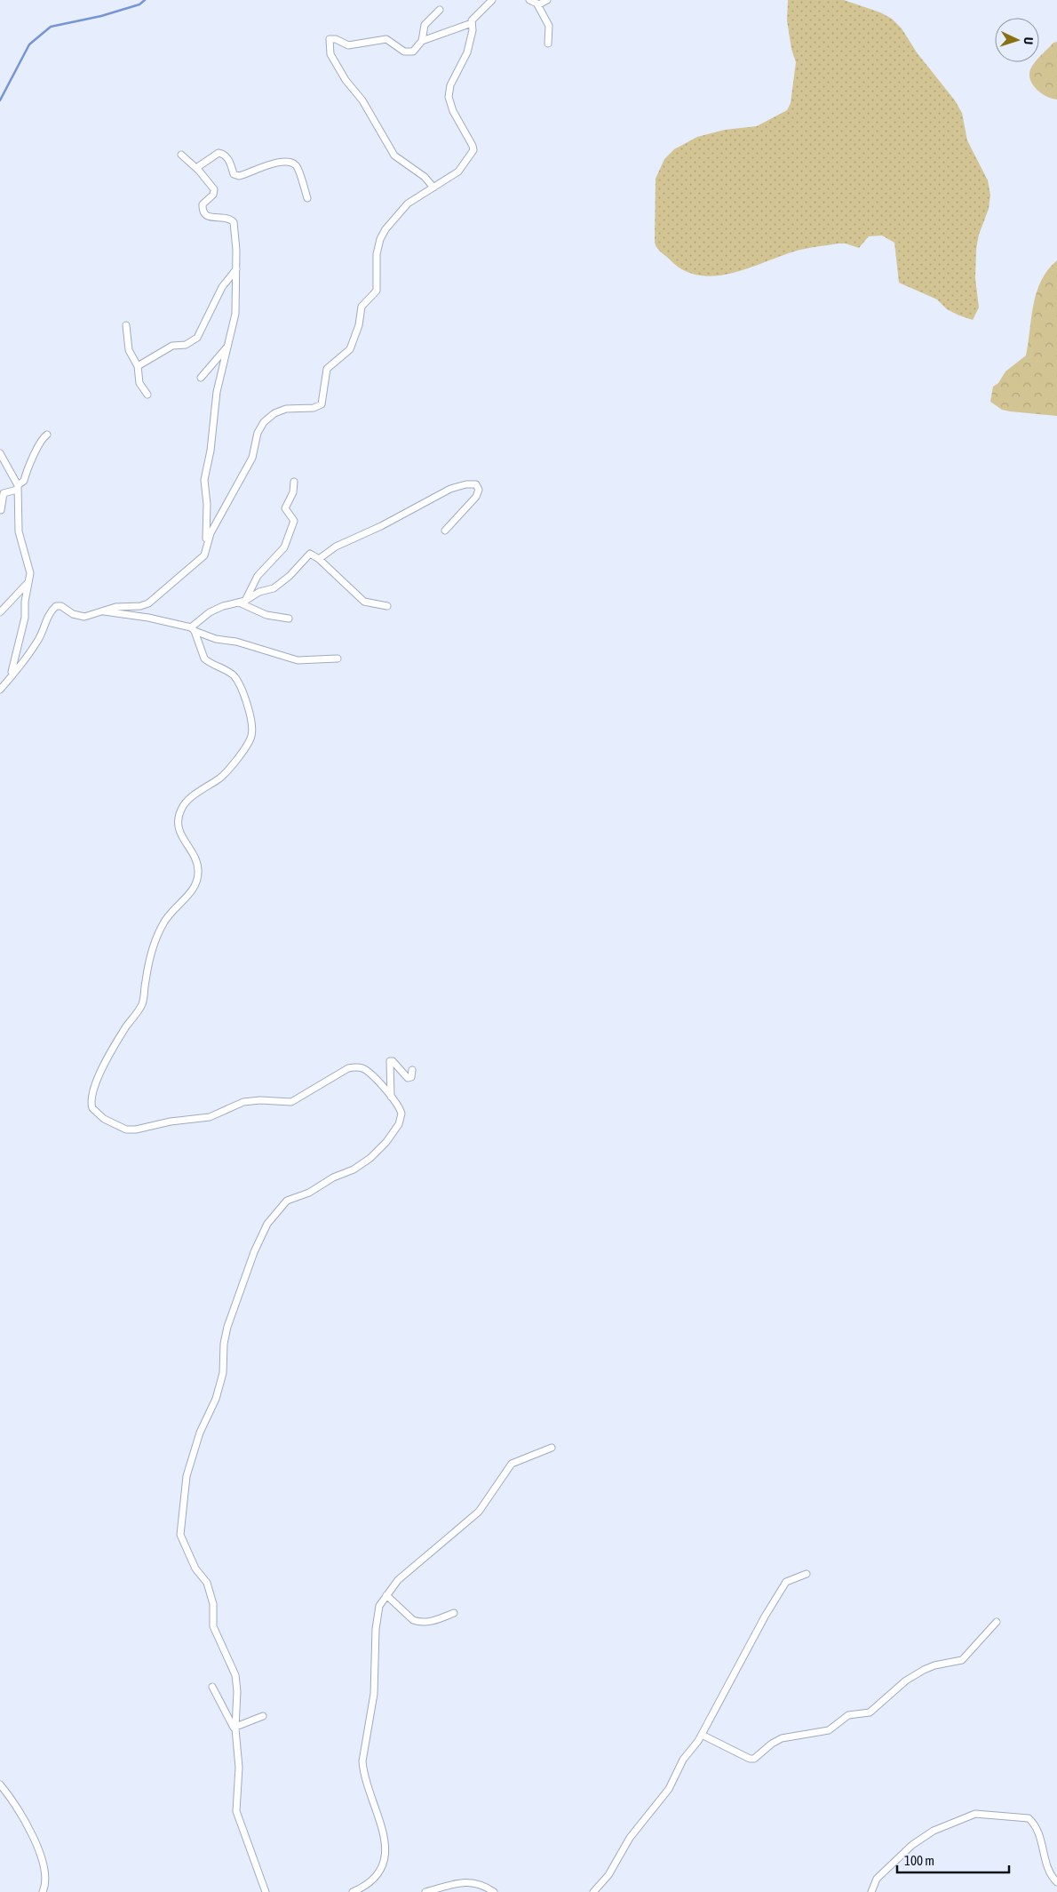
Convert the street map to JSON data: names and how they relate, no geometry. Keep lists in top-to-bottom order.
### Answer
{
  "scale_bar": "100 m",
  "north": "right"
}
